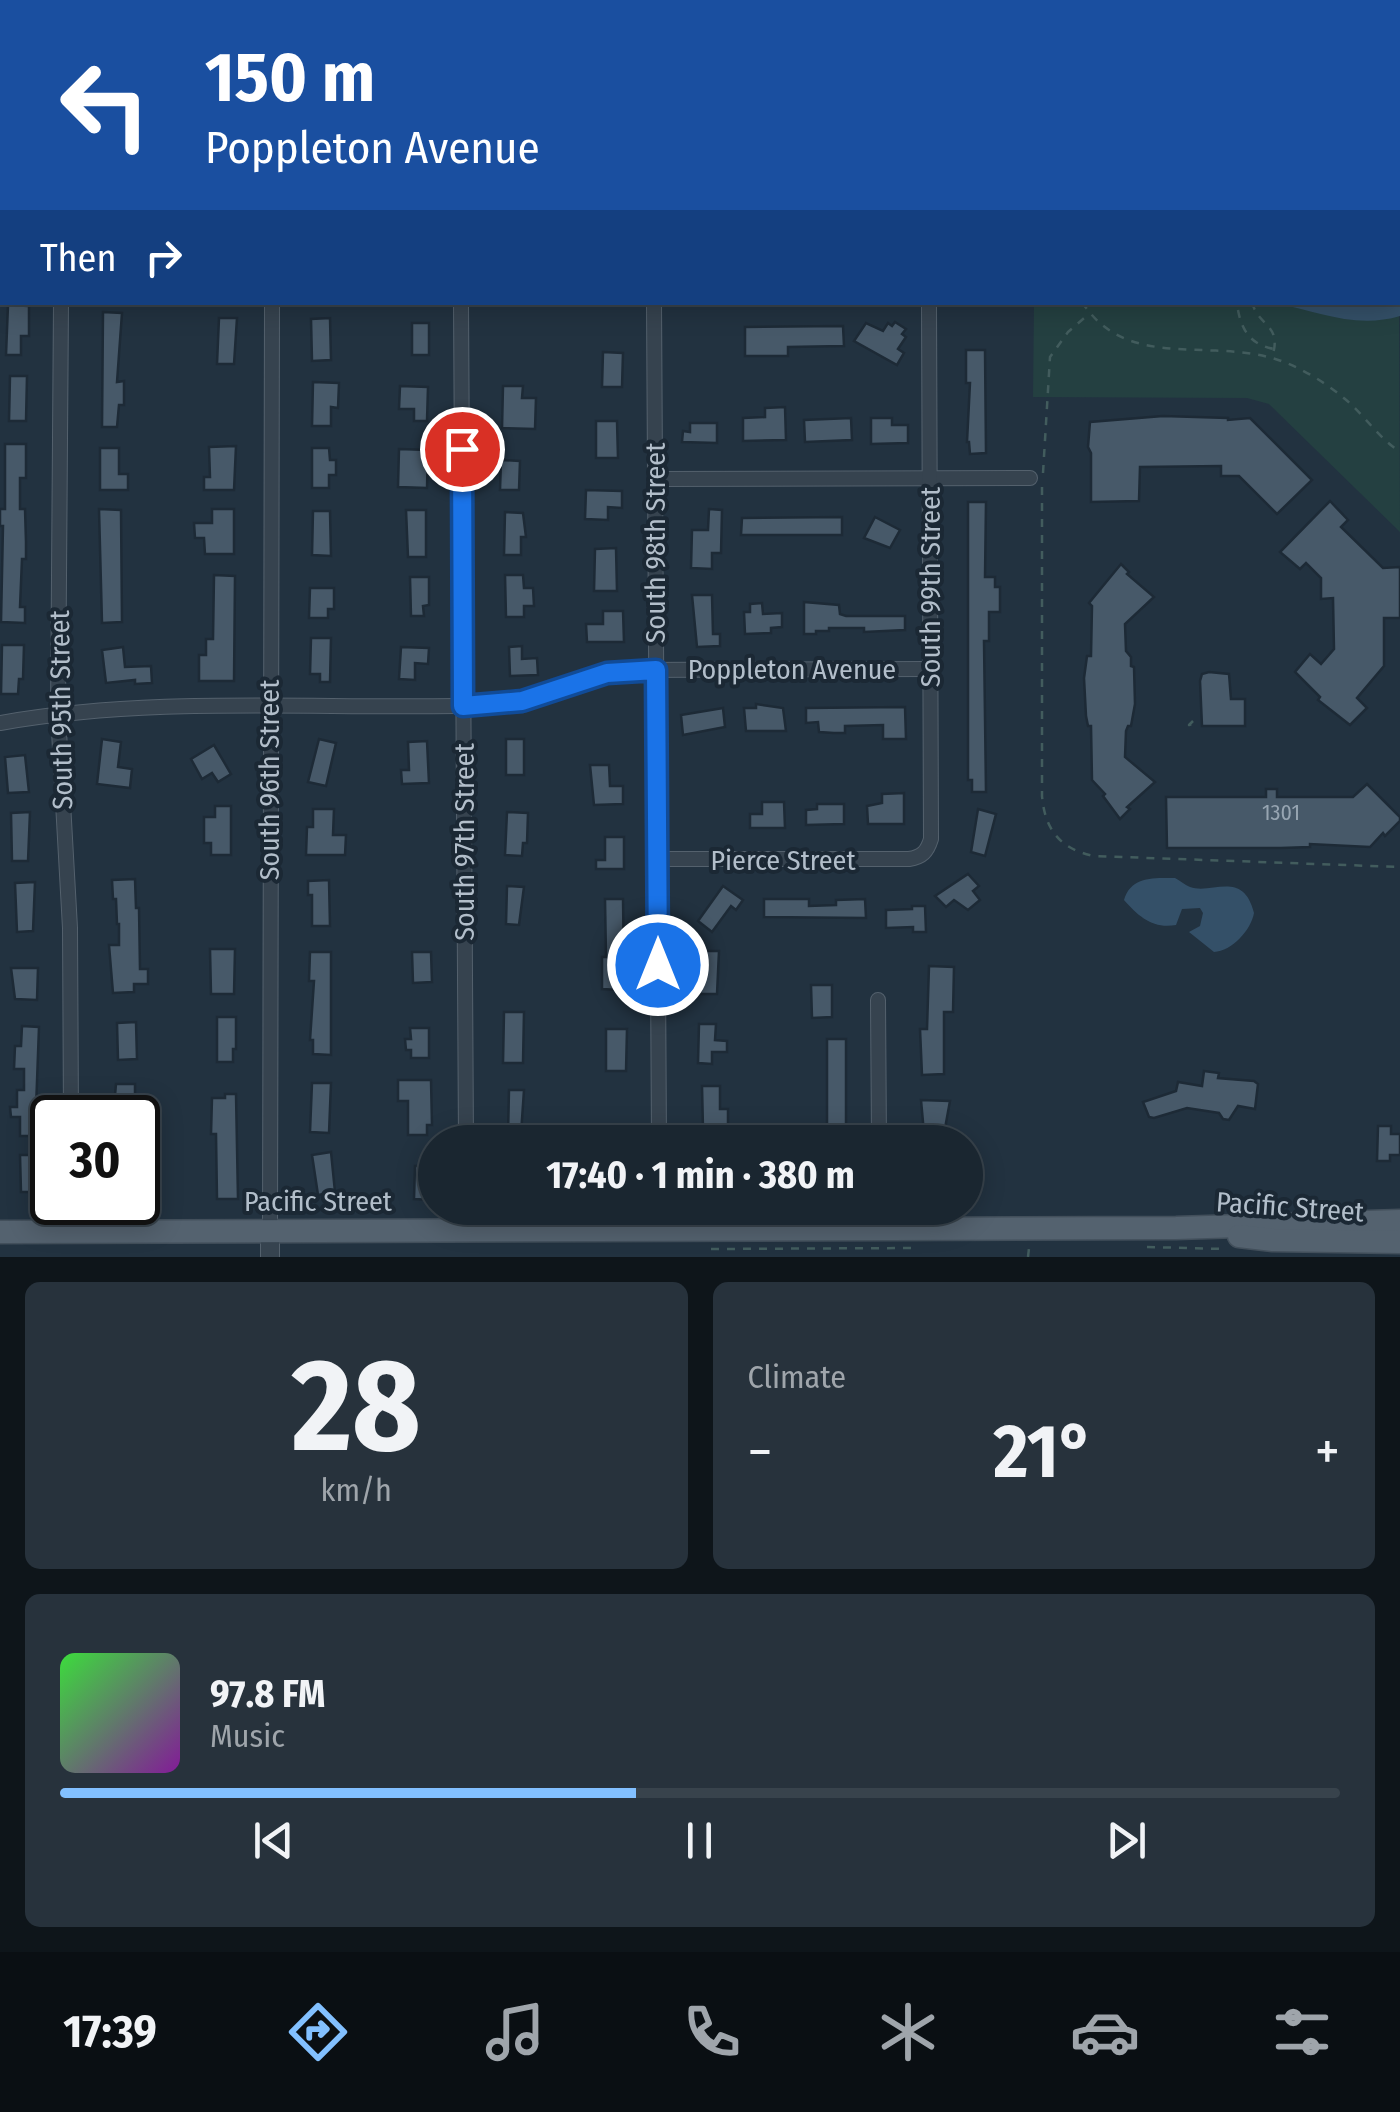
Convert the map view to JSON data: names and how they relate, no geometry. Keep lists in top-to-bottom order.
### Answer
{
  "streets": {
    "main road": ["Pacific Street"],
    "street": [
      "South 98th Street",
      "South 99th Street",
      "Poppleton Avenue",
      "South 95th Street",
      "South 96th Street",
      "South 97th Street",
      "Pierce Street"
    ]
  },
  "crossings": [
    ["South 98th Street", "Poppleton Avenue"],
    ["South 98th Street", "Pierce Street"],
    ["South 99th Street", "Poppleton Avenue"],
    ["South 99th Street", "Pierce Street"],
    ["Poppleton Avenue", "South 95th Street"],
    ["Poppleton Avenue", "South 96th Street"],
    ["Poppleton Avenue", "South 97th Street"],
    ["South 96th Street", "Pacific Street"]
  ],
  "house_numbers": ["1301"],
  "page": {
    "turn": ["150 m", "Poppleton Avenue"],
    "then": "Then",
    "limit": "30",
    "trip": "17:40 · 1 min · 380 m",
    "tile": [
      ["28", "km/h"],
      "Climate"
    ],
    "heat": ["−", "21°", "+"],
    "song": ["97.8 FM", "Music"],
    "tabs": "17:39"
  }
}
